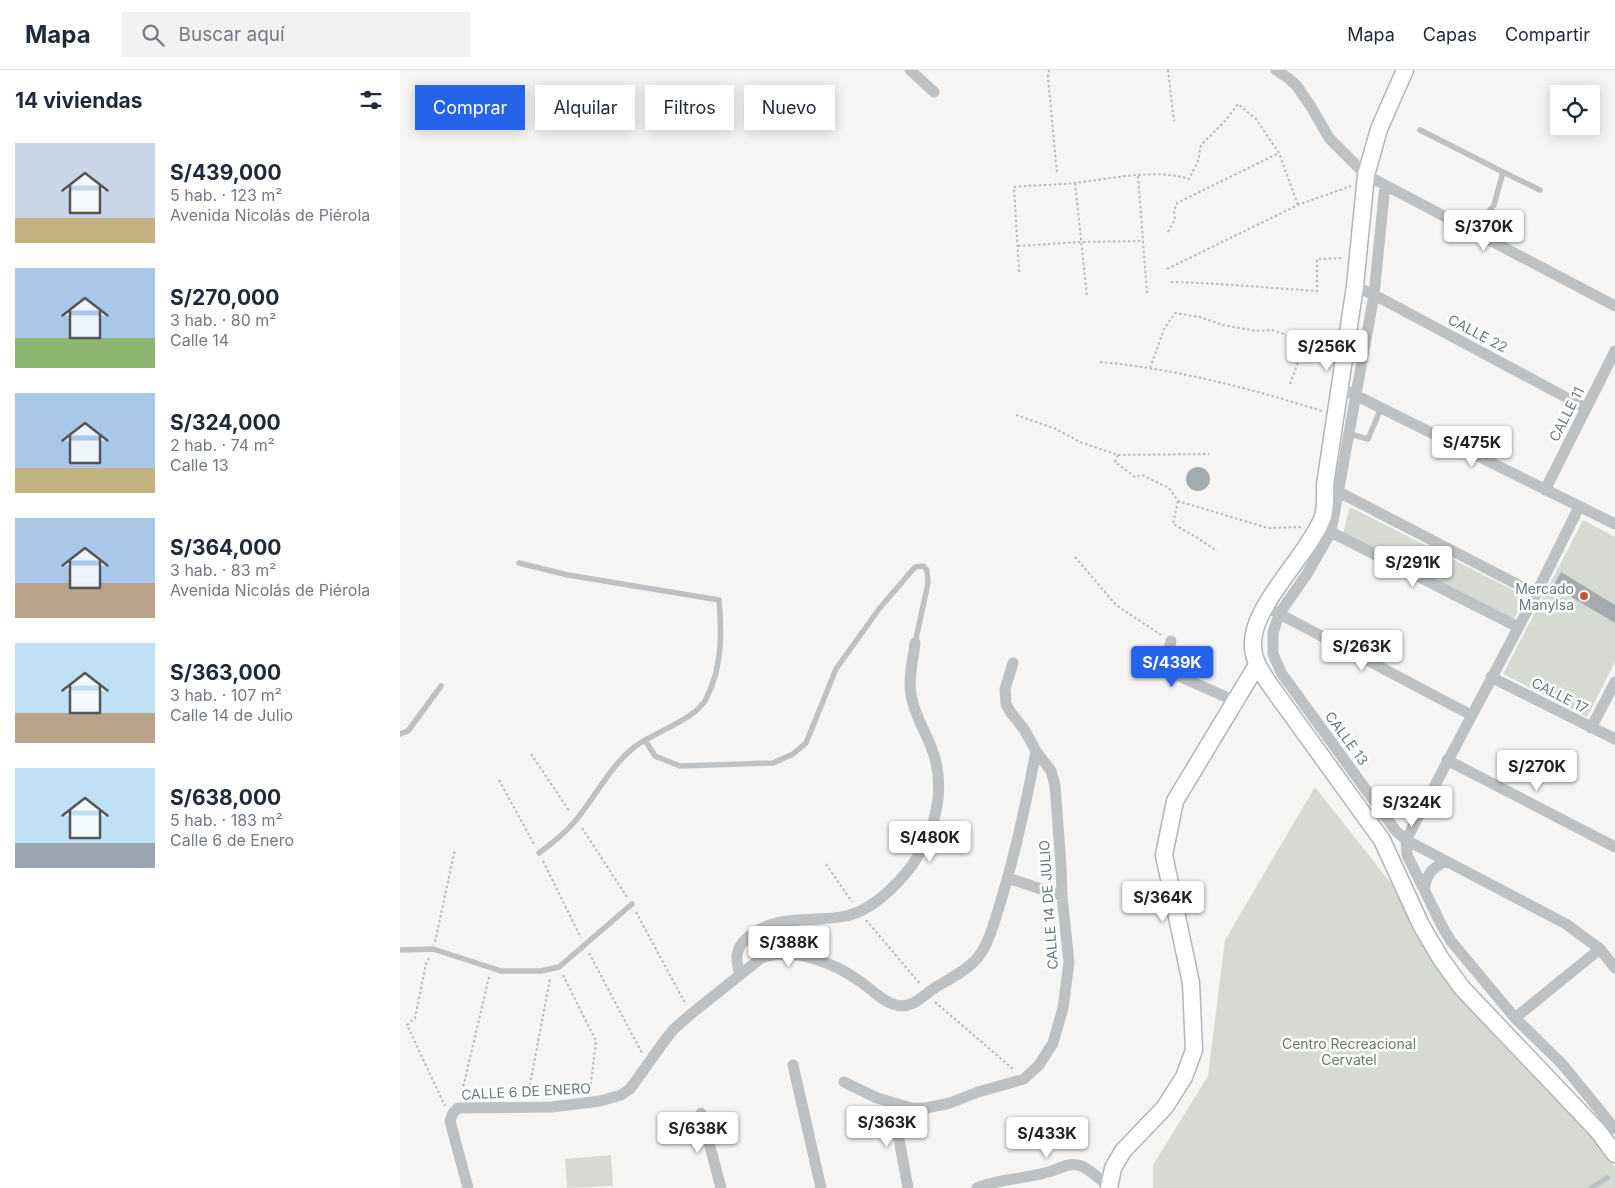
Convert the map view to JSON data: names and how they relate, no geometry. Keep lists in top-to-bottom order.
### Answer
{
  "streets": {
    "street": [
      "CALLE 22",
      "CALLE 11",
      "CALLE 17",
      "CALLE 13",
      "CALLE 14 DE JULIO",
      "CALLE 6 DE ENERO"
    ]
  },
  "crossings": [
    ["CALLE 22", "CALLE 11"],
    ["CALLE 14 DE JULIO", "CALLE 6 DE ENERO"]
  ],
  "parks": ["Centro Recreacional Cervatel"],
  "places": ["Mercado Manylsa"],
  "page": {
    "header": "Mapa",
    "search": "Buscar aquí",
    "nav": ["Mapa", "Capas", "Compartir"],
    "heading": "14 viviendas",
    "chip": [
      "Comprar",
      "Alquilar",
      "Filtros",
      "Nuevo"
    ],
    "list": [
      {
        "name": "S/439,000",
        "note": "5 hab. · 123 m² · Avenida Nicolás de Piérola"
      },
      {
        "name": "S/270,000",
        "note": "3 hab. · 80 m² · Calle 14"
      },
      {
        "name": "S/324,000",
        "note": "2 hab. · 74 m² · Calle 13"
      },
      {
        "name": "S/364,000",
        "note": "3 hab. · 83 m² · Avenida Nicolás de Piérola"
      },
      {
        "name": "S/363,000",
        "note": "3 hab. · 107 m² · Calle 14 de Julio"
      },
      {
        "name": "S/638,000",
        "note": "5 hab. · 183 m² · Calle 6 de Enero"
      }
    ],
    "price": [
      "S/370K",
      "S/256K",
      "S/475K",
      "S/291K",
      "S/263K",
      "S/439K",
      "S/270K",
      "S/324K",
      "S/480K",
      "S/364K",
      "S/388K",
      "S/363K",
      "S/638K",
      "S/433K"
    ]
  }
}
